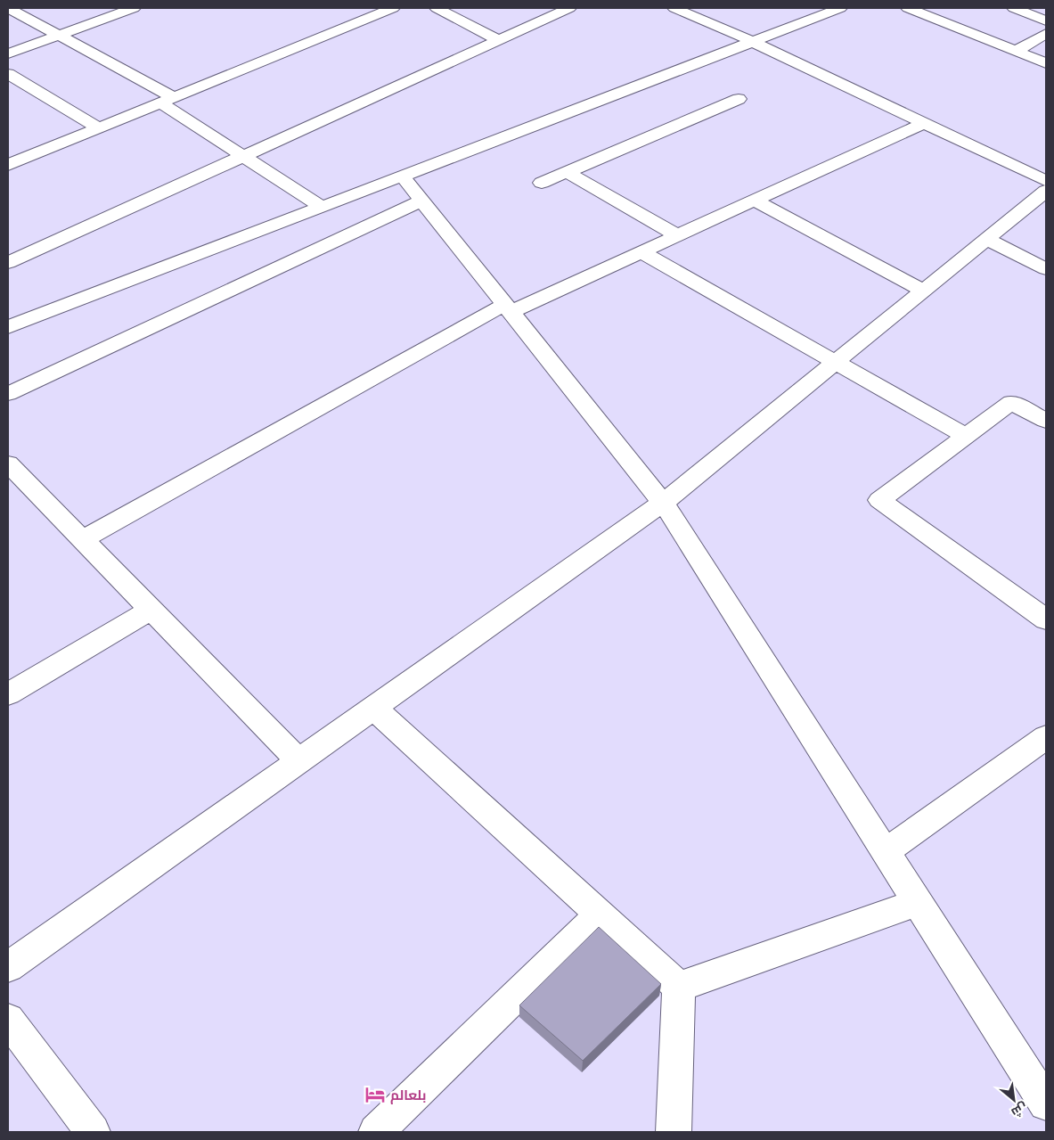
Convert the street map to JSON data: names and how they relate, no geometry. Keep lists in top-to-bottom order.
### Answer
{
  "places": {
    "hotel": ["بلعالم"]
  },
  "north": "bottom right"
}
